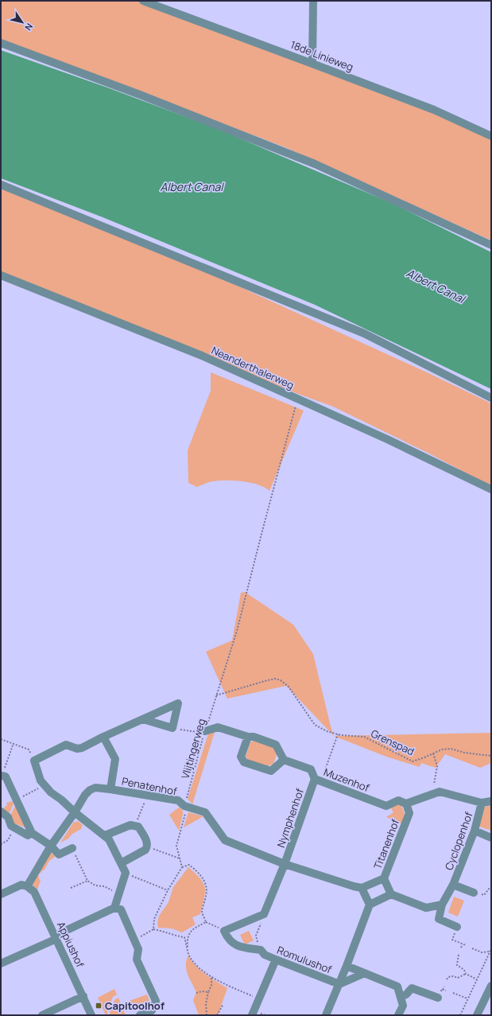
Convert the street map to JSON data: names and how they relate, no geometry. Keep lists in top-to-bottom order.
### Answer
{
  "streets": {
    "street": [
      "18de Linieweg",
      "Neanderthalerweg",
      "Muzenhof",
      "Penatenhof",
      "Nymphenhof",
      "Cyclopenhof",
      "Titanenhof",
      "Appiushof",
      "Romulushof"
    ],
    "path": ["Grenspad", "Vlijtingerweg"]
  },
  "crossings": [
    ["Neanderthalerweg", "Vlijtingerweg"],
    ["Grenspad", "Vlijtingerweg"],
    ["Vlijtingerweg", "Penatenhof"],
    ["Muzenhof", "Nymphenhof"],
    ["Muzenhof", "Titanenhof"],
    ["Penatenhof", "Nymphenhof"],
    ["Penatenhof", "Titanenhof"],
    ["Penatenhof", "Appiushof"]
  ],
  "water": ["Albert Canal"],
  "places": {
    "transit": ["Capitoolhof"]
  },
  "north": "bottom right"
}
